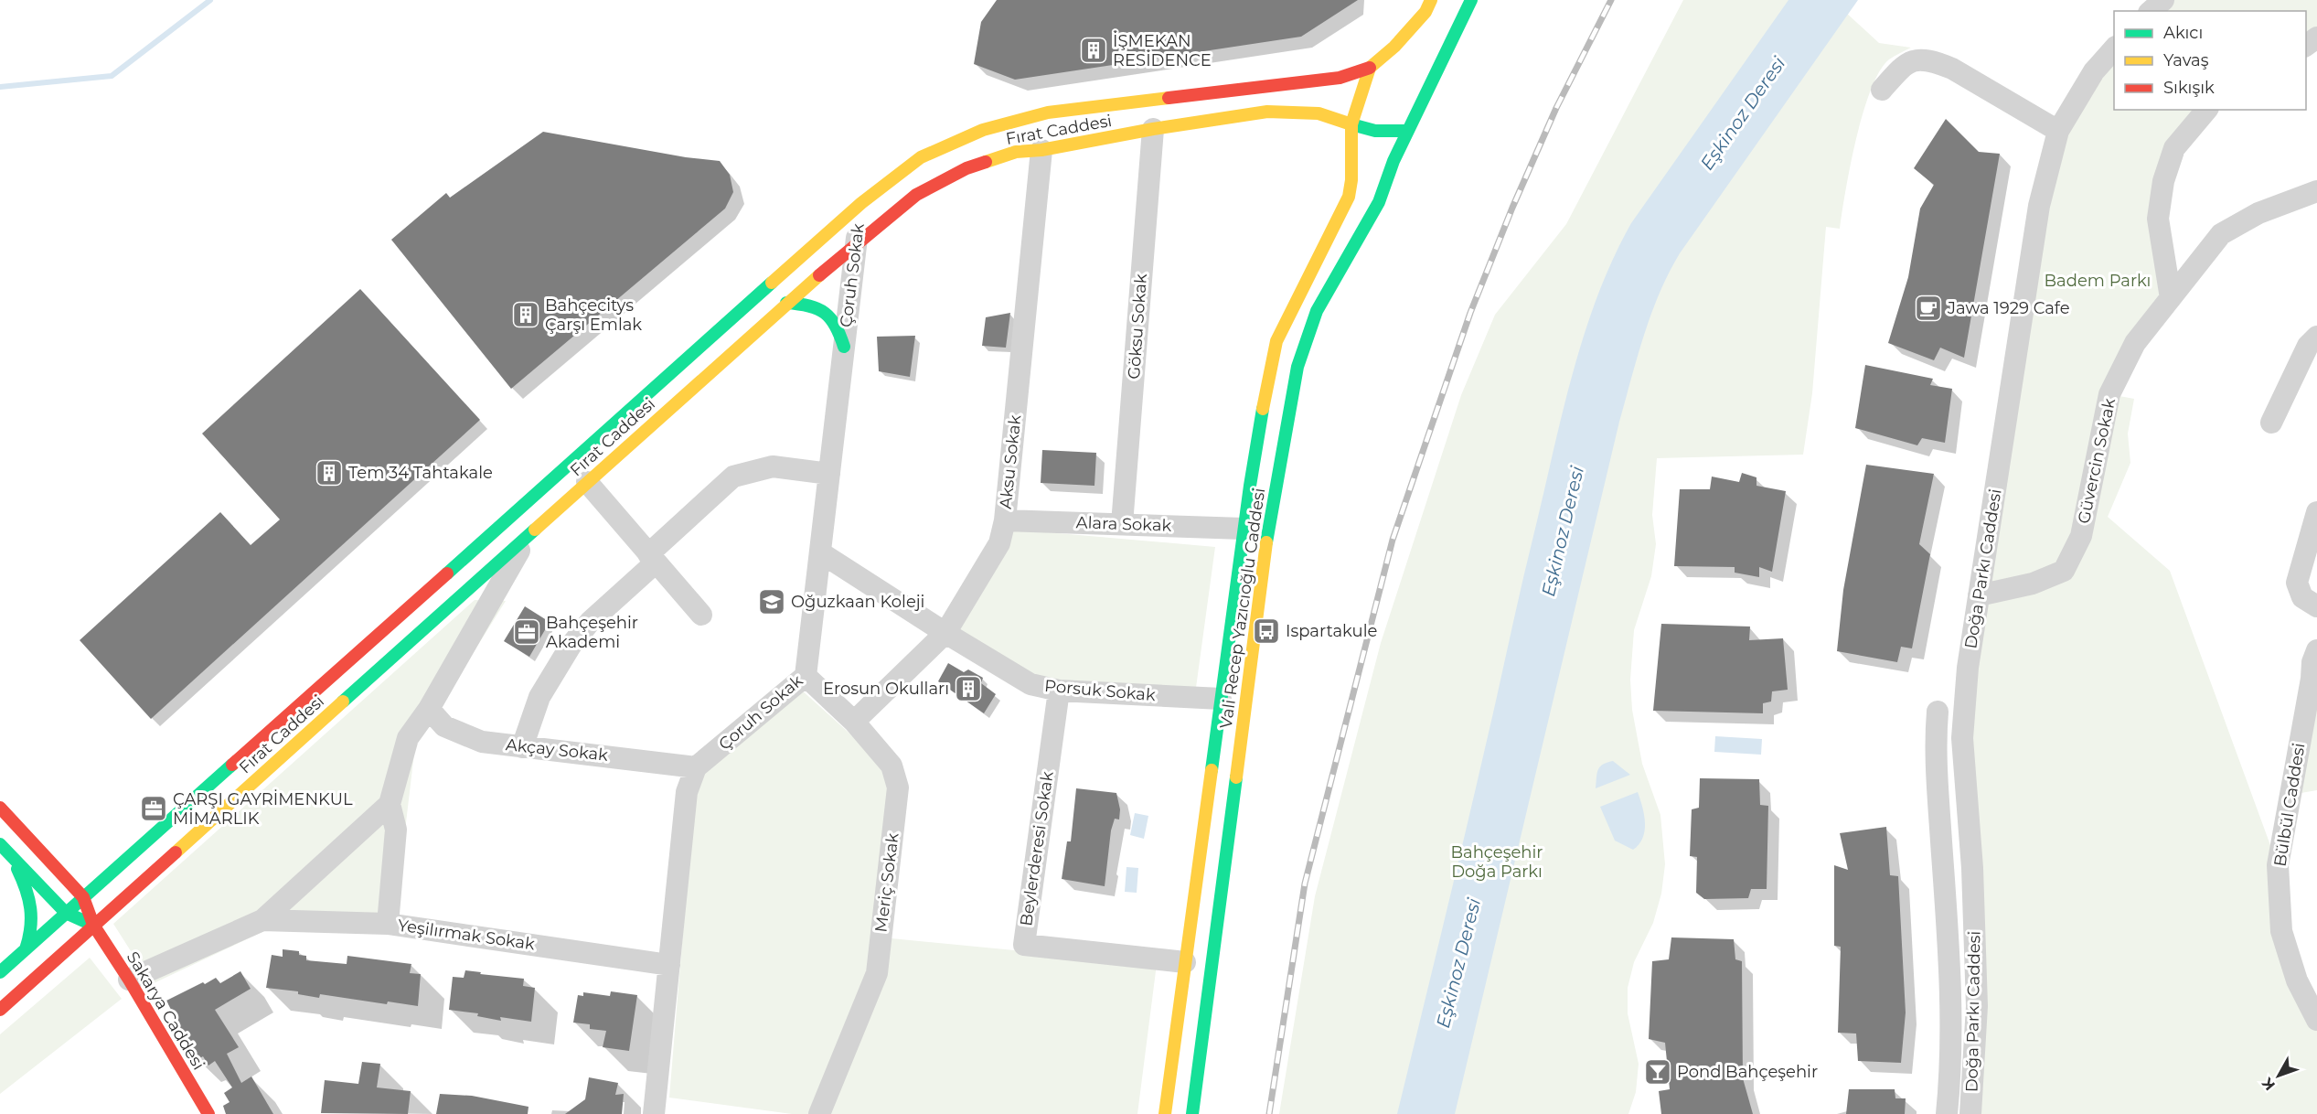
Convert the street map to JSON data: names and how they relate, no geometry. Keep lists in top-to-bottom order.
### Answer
{
  "streets": {
    "main road": ["Fırat Caddesi", "Vali Recep Yazıcıoğlu Caddesi", "Sakarya Caddesi"],
    "street": [
      "Çoruh Sokak",
      "Göksu Sokak",
      "Güvercin Sokak",
      "Aksu Sokak",
      "Alara Sokak",
      "Doğa Parkı Caddesi",
      "Porsuk Sokak",
      "Akçay Sokak",
      "Bülbül Caddesi",
      "Beylerderesi Sokak",
      "Meriç Sokak",
      "Yeşilırmak Sokak"
    ]
  },
  "crossings": [
    ["Fırat Caddesi", "Çoruh Sokak"],
    ["Fırat Caddesi", "Göksu Sokak"],
    ["Fırat Caddesi", "Aksu Sokak"],
    ["Fırat Caddesi", "Vali Recep Yazıcıoğlu Caddesi"],
    ["Fırat Caddesi", "Sakarya Caddesi"],
    ["Çoruh Sokak", "Porsuk Sokak"],
    ["Çoruh Sokak", "Akçay Sokak"],
    ["Çoruh Sokak", "Meriç Sokak"],
    ["Göksu Sokak", "Alara Sokak"],
    ["Güvercin Sokak", "Doğa Parkı Caddesi"],
    ["Aksu Sokak", "Alara Sokak"],
    ["Aksu Sokak", "Porsuk Sokak"],
    ["Aksu Sokak", "Meriç Sokak"],
    ["Alara Sokak", "Vali Recep Yazıcıoğlu Caddesi"],
    ["Vali Recep Yazıcıoğlu Caddesi", "Porsuk Sokak"],
    ["Vali Recep Yazıcıoğlu Caddesi", "Beylerderesi Sokak"],
    ["Porsuk Sokak", "Beylerderesi Sokak"]
  ],
  "water": ["Eşkinoz Deresi"],
  "parks": ["Badem Parkı", "Bahçeşehir Doğa Parkı"],
  "places": {
    "building": [
      "İŞMEKAN RESİDENCE",
      "Bahçecitys Çarşı Emlak",
      "Tem 34 Tahtakale",
      "Erosun Okulları"
    ],
    "cafe": ["Jawa 1929 Cafe"],
    "school or university": ["Oğuzkaan Koleji"],
    "bus stop": ["Ispartakule"],
    "office": ["Bahçeşehir Akademi", "ÇARŞI GAYRİMENKUL MİMARLIK"],
    "bar": ["Pond Bahçeşehir"]
  },
  "legend": ["Akıcı", "Yavaş", "Sıkışık"],
  "north": "bottom left"
}
